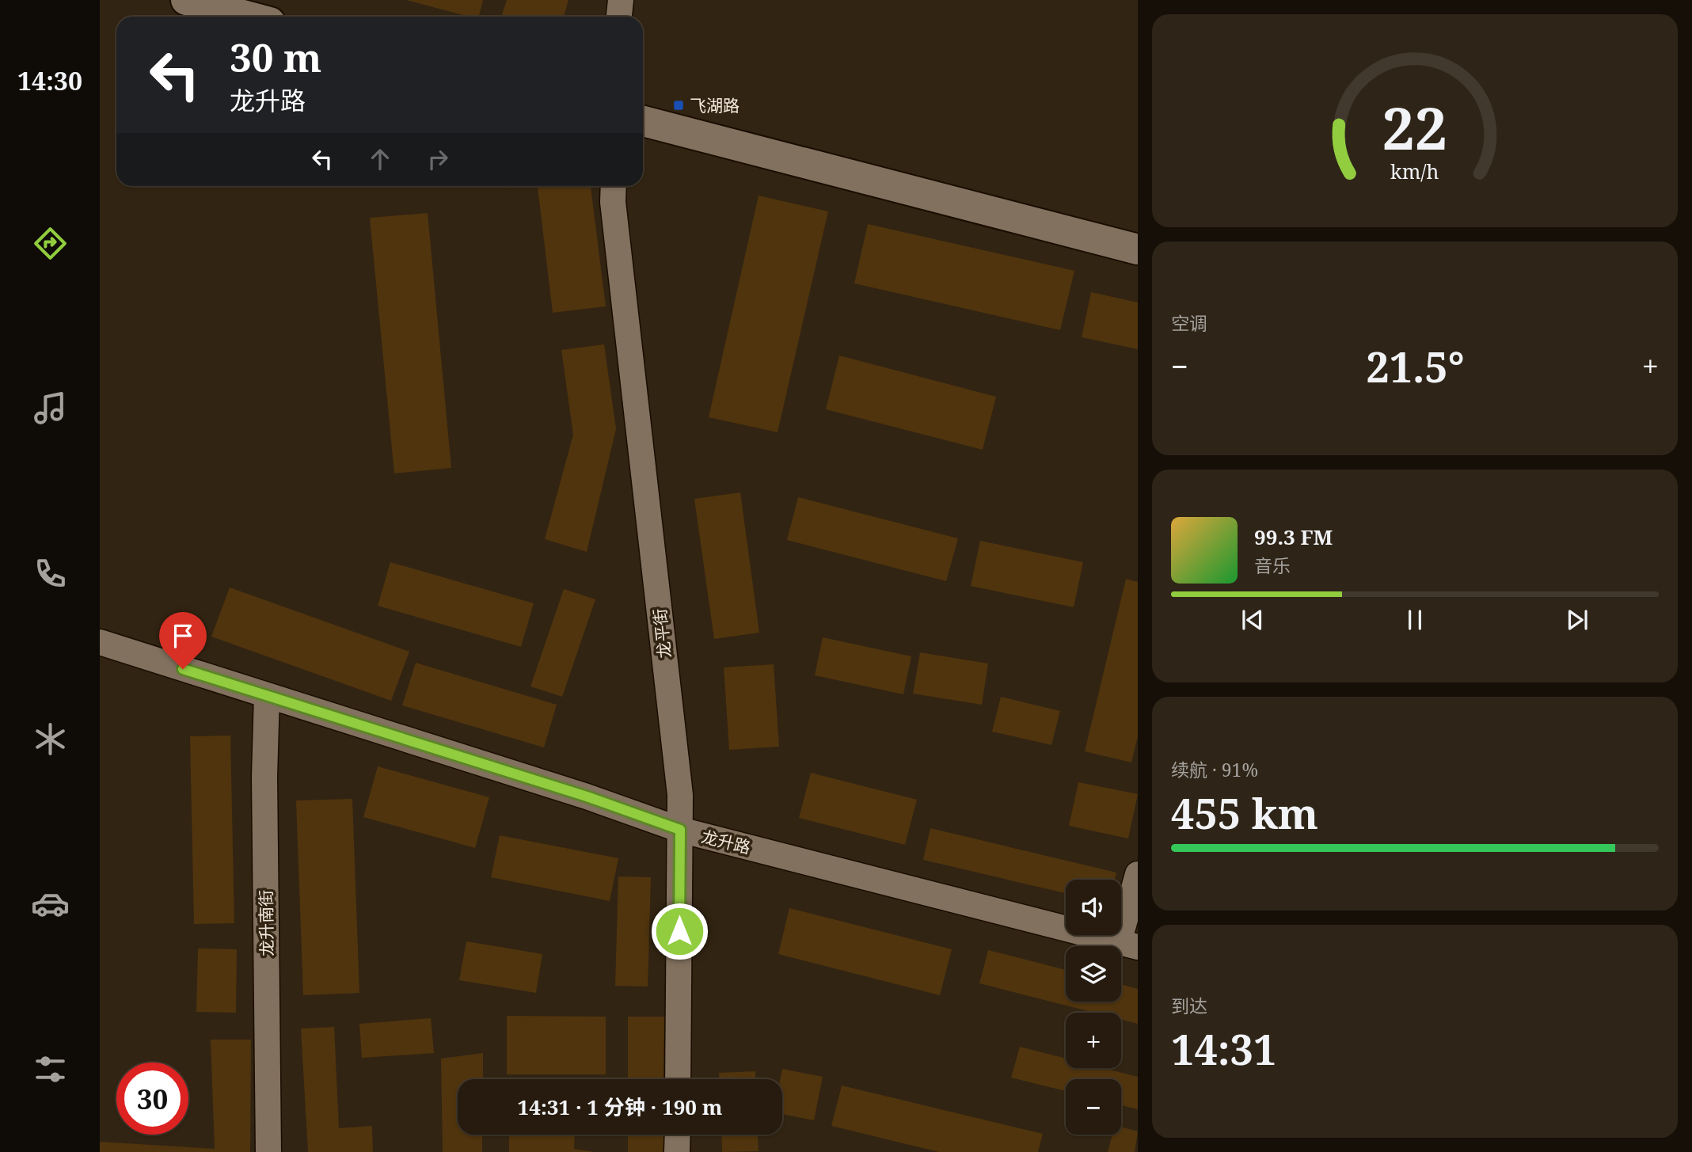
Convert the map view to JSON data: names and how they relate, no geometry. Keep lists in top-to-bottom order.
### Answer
{
  "streets": {
    "street": ["龙平街", "龙升路", "龙升南街"]
  },
  "crossings": [
    ["龙平街", "龙升路"],
    ["龙升路", "龙升南街"]
  ],
  "places": {
    "transit": ["飞湖路"]
  },
  "page": {
    "tabs": "14:30",
    "turn": ["30 m", "龙升路"],
    "tile": [
      "空调",
      ["续航 · 91%", "455 km"],
      ["到达", "14:31"]
    ],
    "heat": ["−", "21.5°", "+"],
    "song": ["99.3 FM", "音乐"],
    "map_buttons": ["+", "−"],
    "limit": "30",
    "trip": "14:31 · 1 分钟 · 190 m",
    "gauge": ["22", "km/h"]
  }
}
